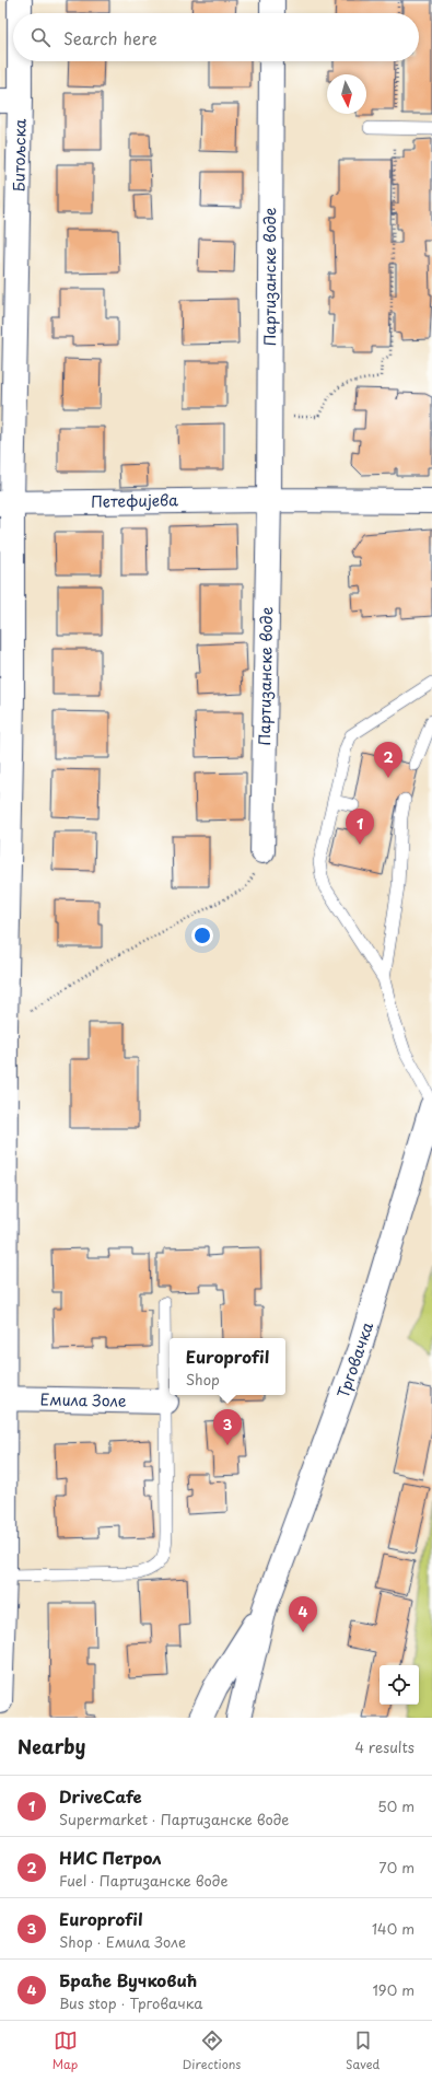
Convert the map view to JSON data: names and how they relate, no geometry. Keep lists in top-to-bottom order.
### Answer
{
  "streets": {
    "street": [
      "Битољска",
      "Партизанске воде",
      "Петефијева",
      "Трговачка",
      "Емила Золе"
    ]
  },
  "crossings": [
    ["Битољска", "Петефијева"],
    ["Битољска", "Емила Золе"],
    ["Партизанске воде", "Петефијева"]
  ],
  "north": "bottom",
  "page": {
    "search": "Search here",
    "pins": [
      "2",
      "1",
      "3",
      "4"
    ],
    "popup": ["Europrofil", "Shop"],
    "heading": ["Nearby", "4 results"],
    "list": [
      {
        "mark": "1",
        "name": "DriveCafe",
        "note": "Supermarket · Партизанске воде",
        "value": "50 m"
      },
      {
        "mark": "2",
        "name": "НИС Петрол",
        "note": "Fuel · Партизанске воде",
        "value": "70 m"
      },
      {
        "mark": "3",
        "name": "Europrofil",
        "note": "Shop · Емила Золе",
        "value": "140 m"
      },
      {
        "mark": "4",
        "name": "Браће Вучковић",
        "note": "Bus stop · Трговачка",
        "value": "190 m"
      }
    ],
    "nav": ["Map", "Directions", "Saved"]
  }
}
